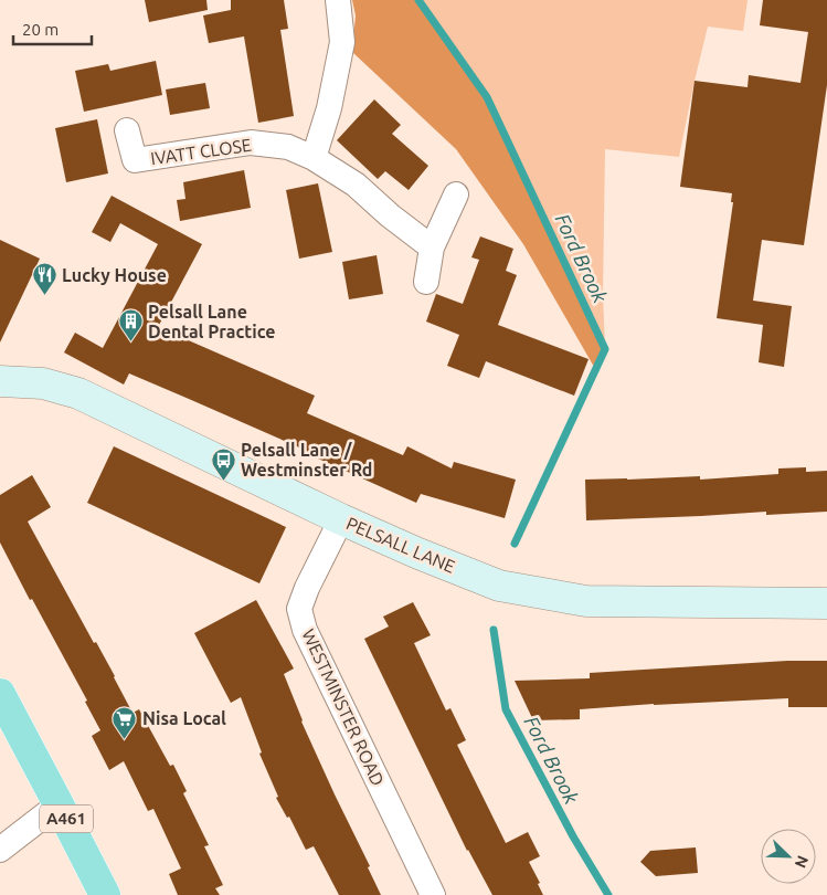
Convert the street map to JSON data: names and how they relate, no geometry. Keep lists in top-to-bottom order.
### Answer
{
  "streets": {
    "highway": ["A461"],
    "main road": ["PELSALL LANE"],
    "street": ["IVATT CLOSE", "WESTMINSTER ROAD"]
  },
  "crossings": [
    ["PELSALL LANE", "WESTMINSTER ROAD"]
  ],
  "water": ["Ford Brook"],
  "places": {
    "restaurant": ["Lucky House"],
    "building": ["Pelsall Lane Dental Practice"],
    "bus stop": ["Pelsall Lane / Westminster Rd"],
    "supermarket": ["Nisa Local"]
  },
  "scale_bar": "20 m",
  "north": "bottom right"
}
